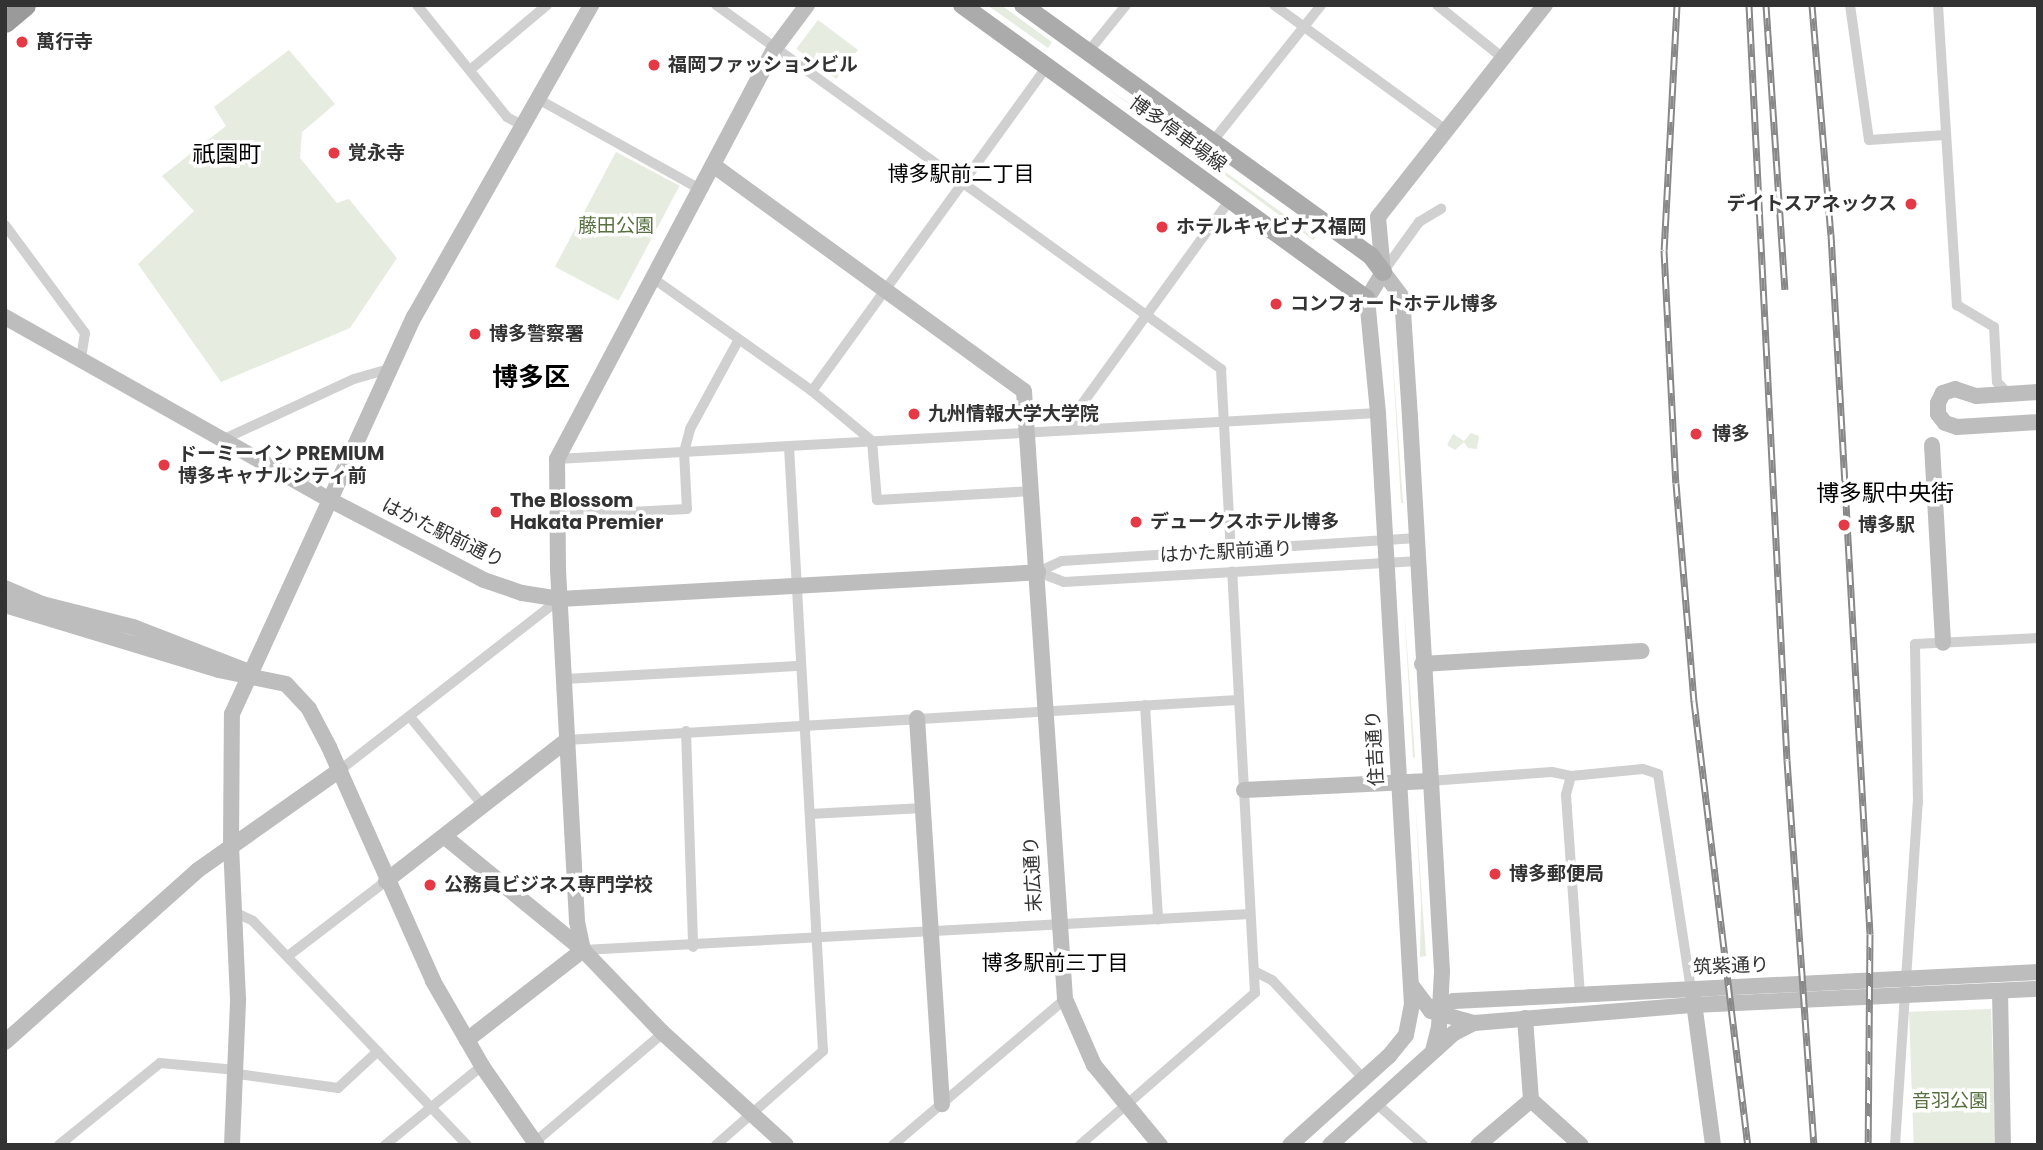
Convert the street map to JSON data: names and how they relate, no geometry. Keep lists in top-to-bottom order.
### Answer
{
  "streets": {
    "main road": ["博多停車場線"],
    "street": [
      "はかた駅前通り",
      "住吉通り",
      "末広通り",
      "筑紫通り"
    ]
  },
  "crossings": [
    ["博多停車場線", "住吉通り"],
    ["はかた駅前通り", "住吉通り"],
    ["はかた駅前通り", "末広通り"]
  ],
  "districts": [
    "祇園町",
    "博多駅前二丁目",
    "博多区",
    "博多駅中央街",
    "博多駅前三丁目"
  ],
  "parks": ["藤田公園", "音羽公園"],
  "places": [
    "萬行寺",
    "福岡ファッションビル",
    "覚永寺",
    "デイトスアネックス",
    "ホテルキャビナス福岡",
    "コンフォートホテル博多",
    "博多警察署",
    "九州情報大学大学院",
    "博多",
    "ドーミーイン PREMIUM 博多キャナルシティ前",
    "The Blossom Hakata Premier",
    "デュークスホテル博多",
    "博多駅",
    "博多郵便局",
    "公務員ビジネス専門学校"
  ]
}
